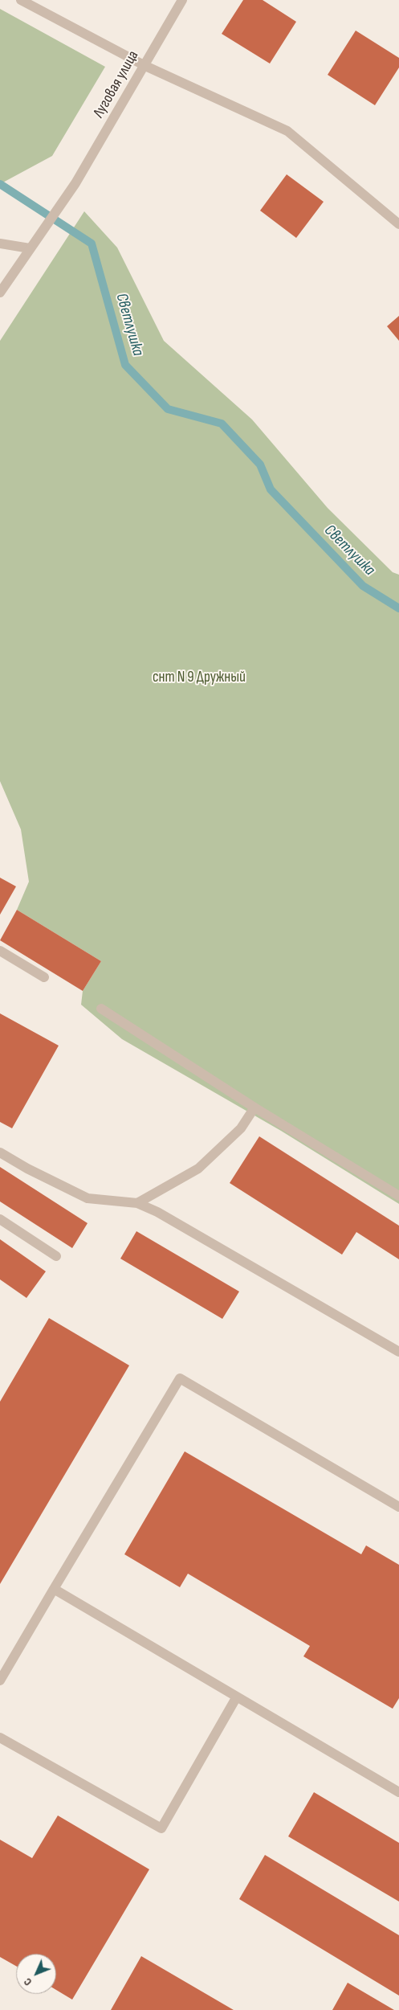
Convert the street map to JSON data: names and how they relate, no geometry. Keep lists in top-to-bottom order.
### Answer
{
  "streets": {
    "street": ["Луговая улица"]
  },
  "water": ["Светлушка"],
  "parks": ["снт N 9 Дружный"],
  "north": "bottom left"
}
